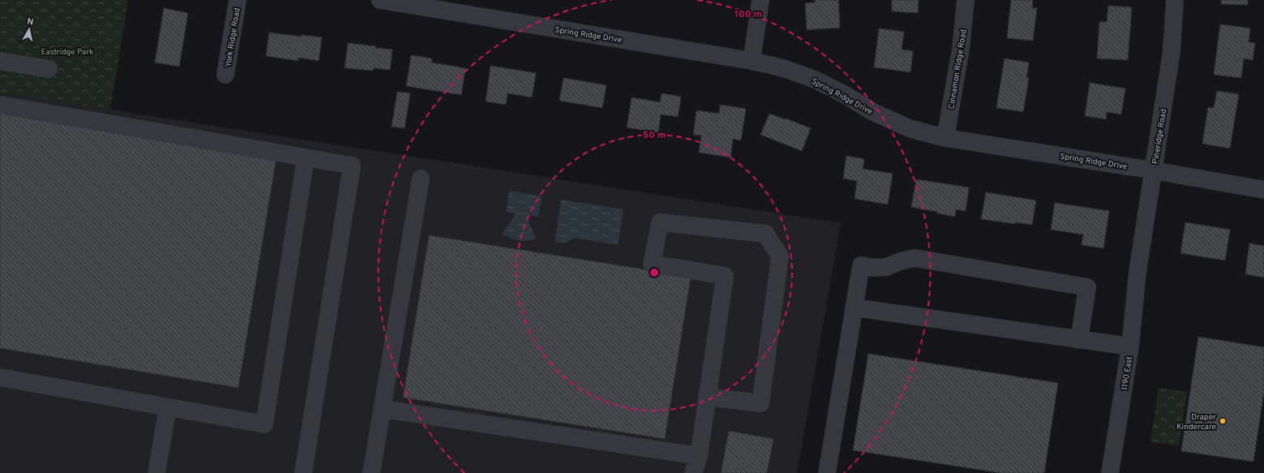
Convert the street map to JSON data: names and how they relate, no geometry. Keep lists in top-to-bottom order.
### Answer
{
  "streets": {
    "street": [
      "Spring Ridge Drive",
      "York Ridge Road",
      "Cinnamon Ridge Road",
      "Pineridge Road",
      "1190 East"
    ]
  },
  "crossings": [
    ["Spring Ridge Drive", "Cinnamon Ridge Road"],
    ["Spring Ridge Drive", "Pineridge Road"],
    ["Pineridge Road", "1190 East"]
  ],
  "parks": ["Eastridge Park"],
  "places": ["Draper Kindercare"],
  "north": "top",
  "rings": ["100 m", "50 m"]
}
